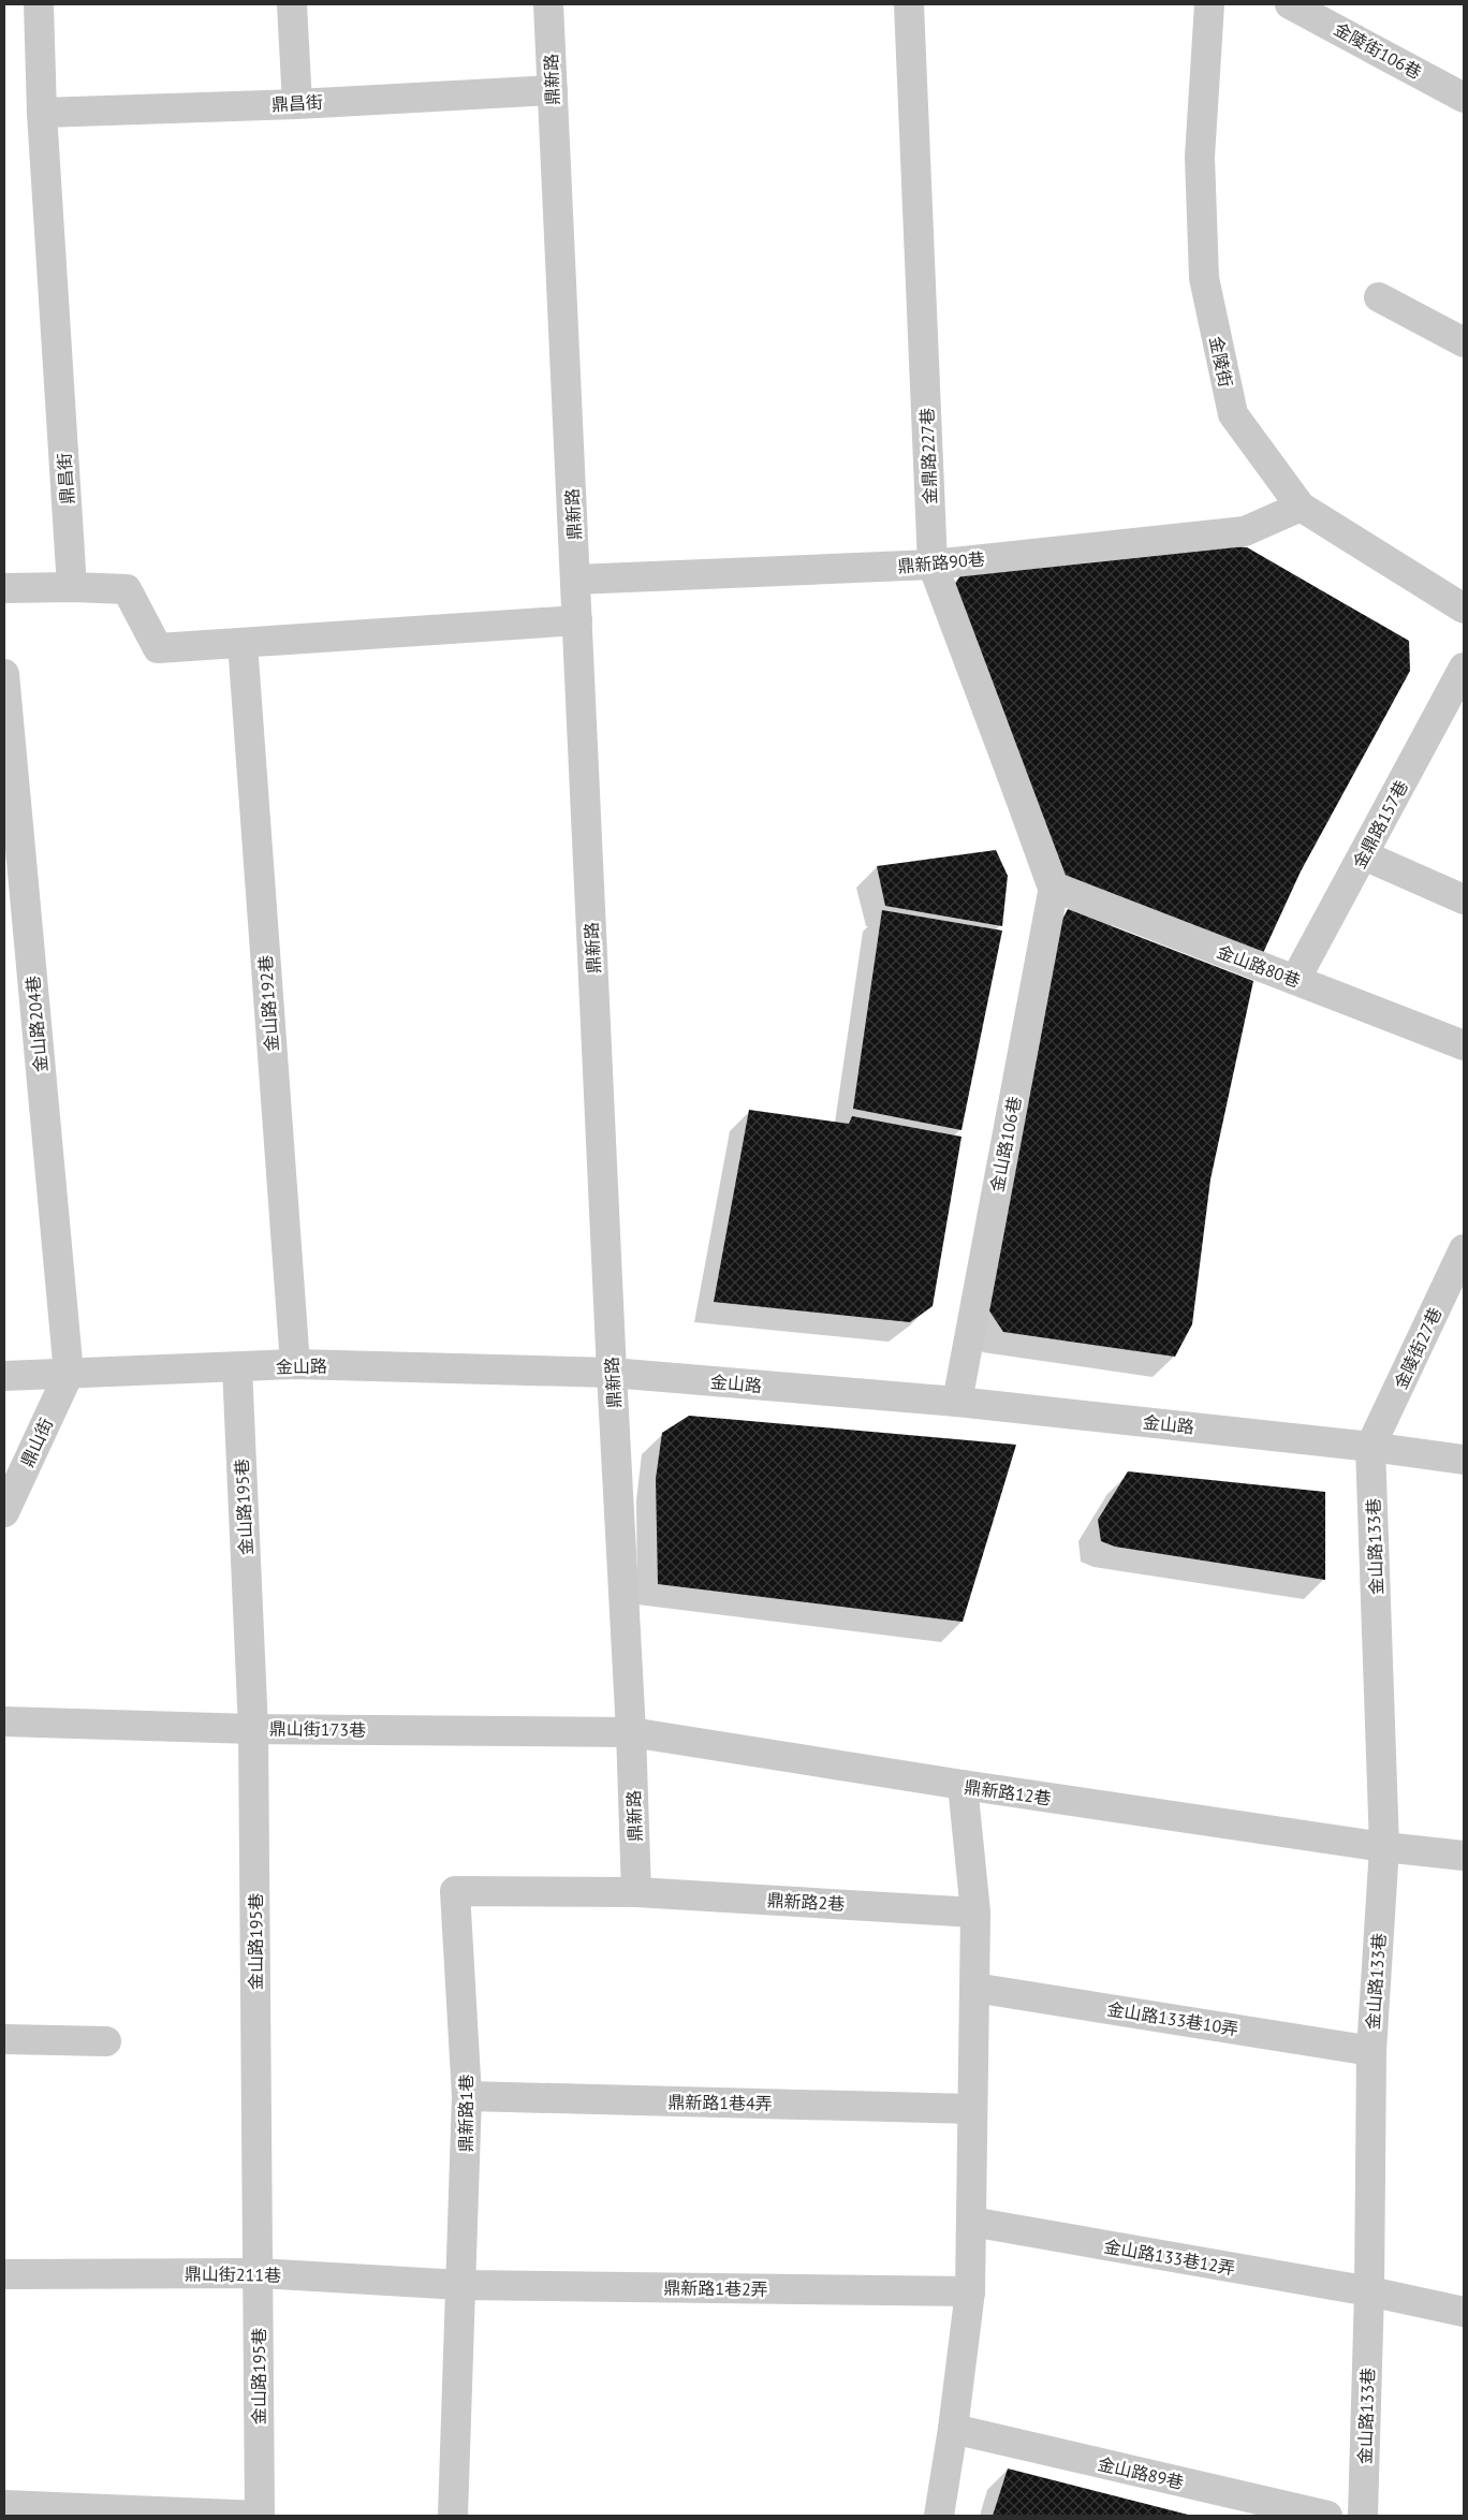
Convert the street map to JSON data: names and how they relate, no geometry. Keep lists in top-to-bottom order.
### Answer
{
  "streets": {
    "street": [
      "金陵街106巷",
      "鼎新路",
      "鼎昌街",
      "金陵街",
      "金鼎路227巷",
      "鼎新路90巷",
      "金鼎路157巷",
      "金山路80巷",
      "金山路192巷",
      "金山路204巷",
      "金山路106巷",
      "金陵街27巷",
      "金山路",
      "鼎山街",
      "金山路195巷",
      "金山路133巷",
      "鼎山街173巷",
      "鼎新路12巷",
      "鼎新路2巷",
      "金山路133巷10弄",
      "鼎新路1巷4弄",
      "鼎新路1巷",
      "金山路133巷12弄",
      "鼎山街211巷",
      "鼎新路1巷2弄",
      "金山路89巷"
    ]
  },
  "crossings": [
    ["鼎新路", "鼎昌街"],
    ["鼎新路", "鼎新路90巷"],
    ["鼎新路", "金山路"],
    ["鼎新路", "鼎山街173巷"],
    ["鼎新路", "鼎新路12巷"],
    ["鼎新路", "鼎新路2巷"],
    ["鼎新路", "鼎新路1巷"],
    ["金陵街", "鼎新路90巷"],
    ["金鼎路227巷", "鼎新路90巷"],
    ["金鼎路227巷", "金山路80巷"],
    ["金鼎路227巷", "金山路106巷"],
    ["金鼎路157巷", "金山路80巷"],
    ["金山路80巷", "金山路106巷"],
    ["金山路192巷", "金山路"],
    ["金山路204巷", "金山路"],
    ["金山路204巷", "鼎山街"],
    ["金山路106巷", "金山路"],
    ["金陵街27巷", "金山路"],
    ["金陵街27巷", "金山路133巷"],
    ["金山路", "鼎山街"],
    ["金山路", "金山路195巷"],
    ["金山路", "金山路133巷"],
    ["金山路195巷", "鼎山街173巷"],
    ["金山路195巷", "鼎山街211巷"],
    ["金山路133巷", "鼎新路12巷"],
    ["金山路133巷", "金山路133巷10弄"],
    ["金山路133巷", "金山路133巷12弄"],
    ["鼎山街173巷", "鼎新路12巷"],
    ["鼎新路2巷", "鼎新路1巷"],
    ["鼎新路1巷4弄", "鼎新路1巷"],
    ["鼎新路1巷", "鼎山街211巷"],
    ["鼎新路1巷", "鼎新路1巷2弄"],
    ["鼎山街211巷", "鼎新路1巷2弄"]
  ]
}
